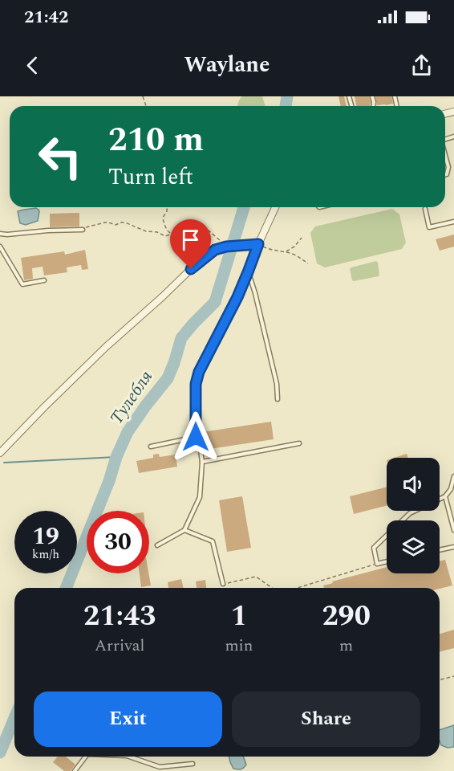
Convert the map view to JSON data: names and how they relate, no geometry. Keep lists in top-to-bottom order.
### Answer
{
  "water": ["Тулебля"],
  "page": {
    "status": "21:42",
    "header": "Waylane",
    "turn": ["210 m", "Turn left"],
    "speed": "19 km/h",
    "limit": "30",
    "eta": [
      "21:43",
      "Arrival",
      "1",
      "min",
      "290",
      "m"
    ],
    "buttons": ["Exit", "Share"]
  }
}
